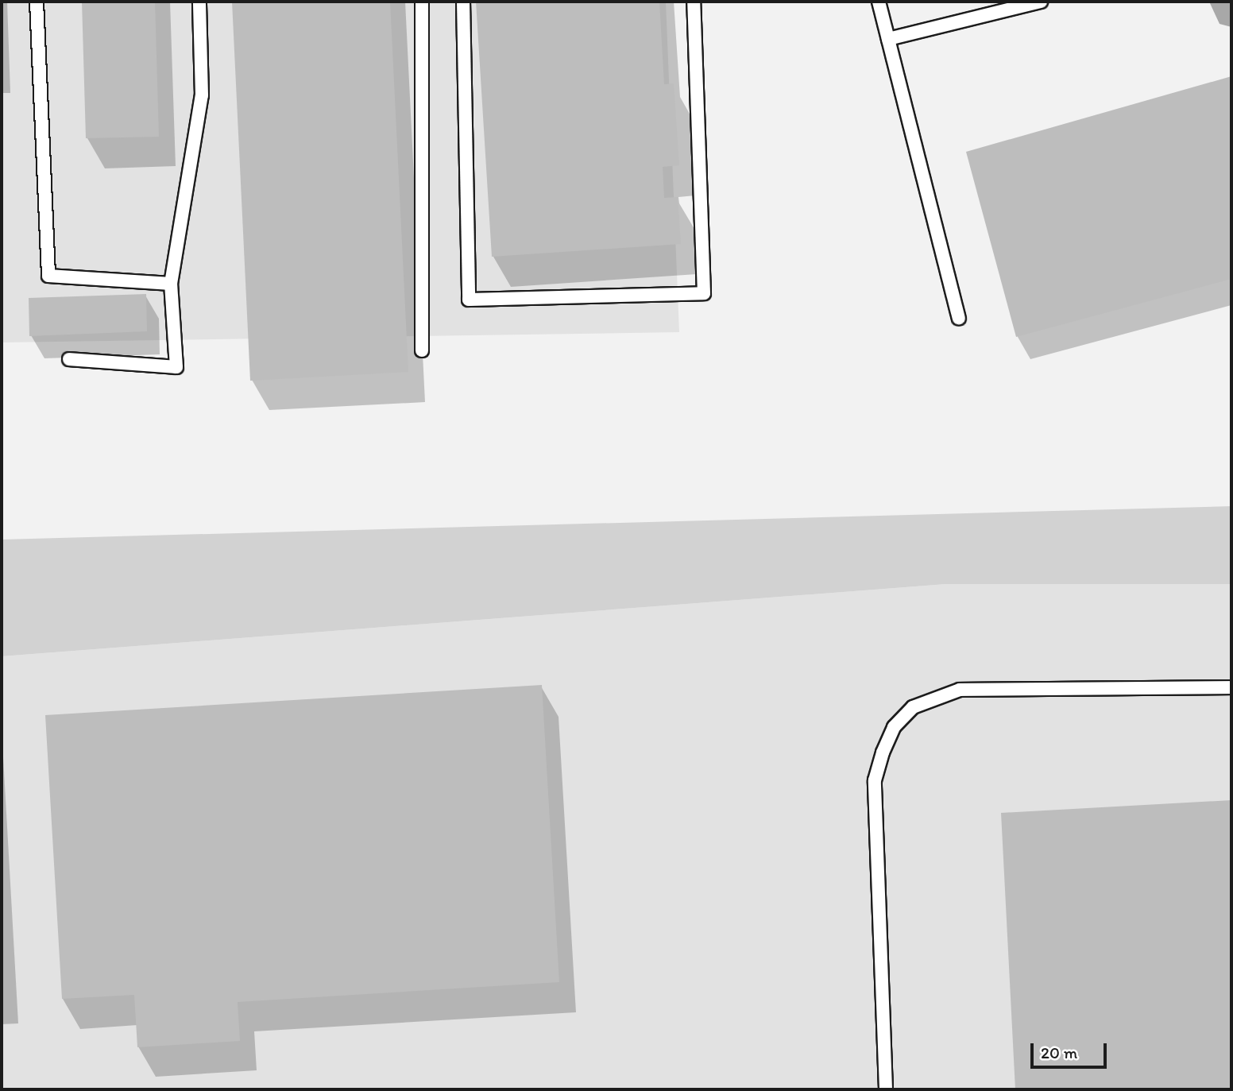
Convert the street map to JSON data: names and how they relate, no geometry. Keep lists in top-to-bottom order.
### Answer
{
  "scale_bar": "20 m"
}
